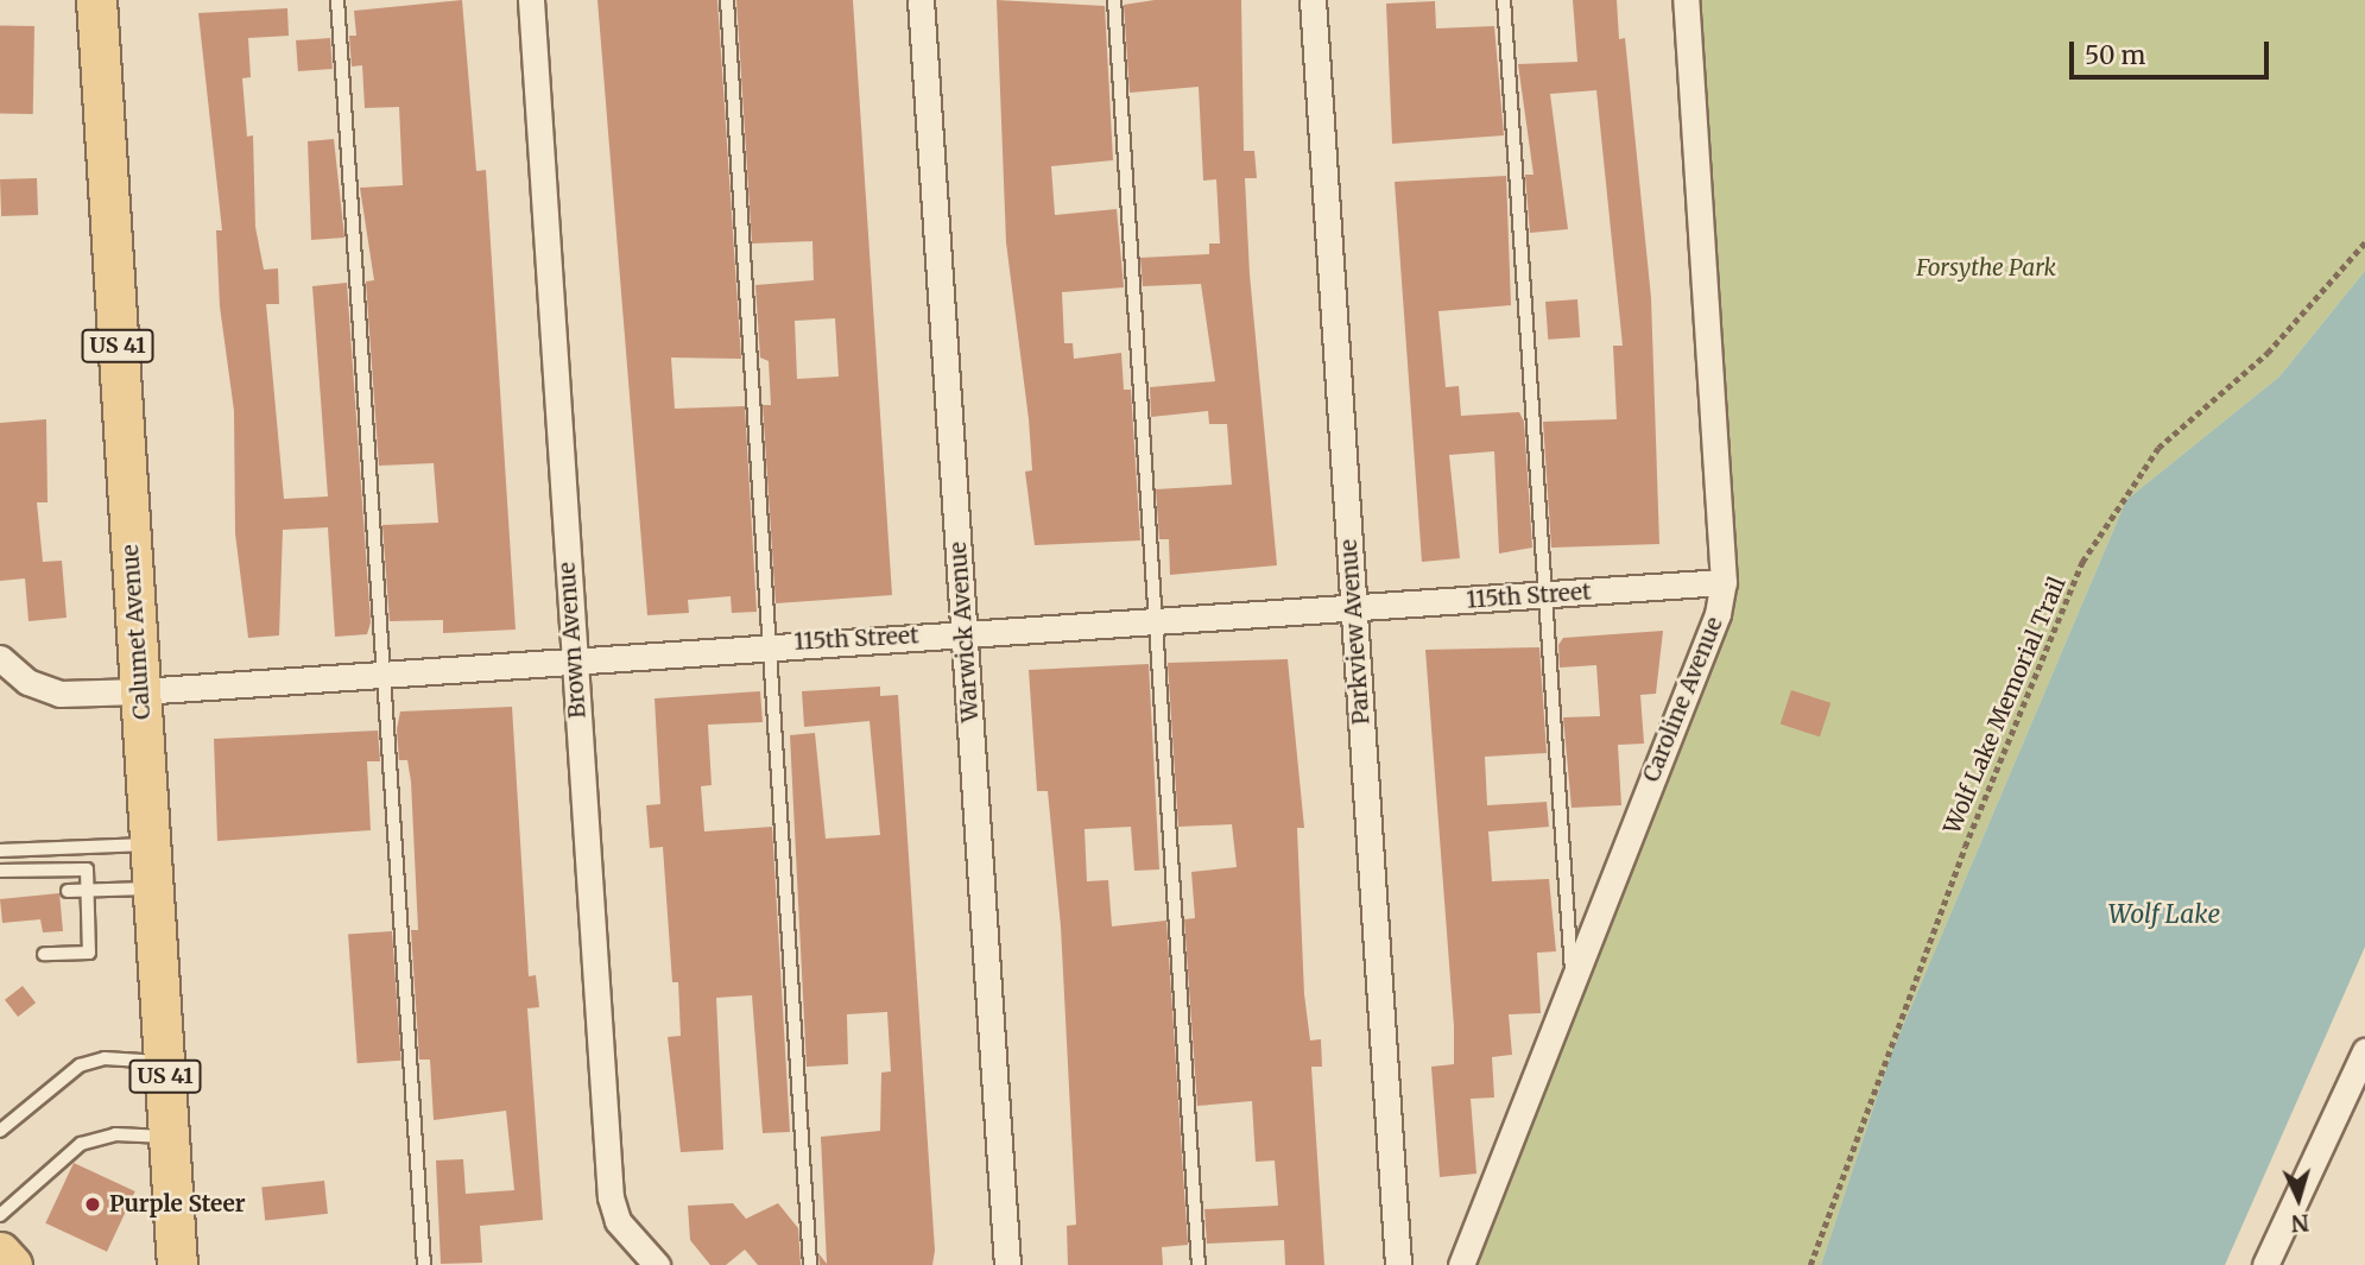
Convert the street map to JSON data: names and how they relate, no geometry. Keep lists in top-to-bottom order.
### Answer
{
  "streets": {
    "main road": ["US 41", "Calumet Avenue"],
    "street": [
      "115th Street",
      "Warwick Avenue",
      "Parkview Avenue",
      "Brown Avenue",
      "Caroline Avenue"
    ],
    "path": ["Wolf Lake Memorial Trail"]
  },
  "crossings": [
    ["115th Street", "Calumet Avenue"],
    ["115th Street", "Warwick Avenue"],
    ["115th Street", "Parkview Avenue"],
    ["115th Street", "Brown Avenue"],
    ["115th Street", "Caroline Avenue"]
  ],
  "water": ["Wolf Lake"],
  "parks": ["Forsythe Park"],
  "places": ["Purple Steer"],
  "scale_bar": "50 m",
  "north": "bottom"
}
